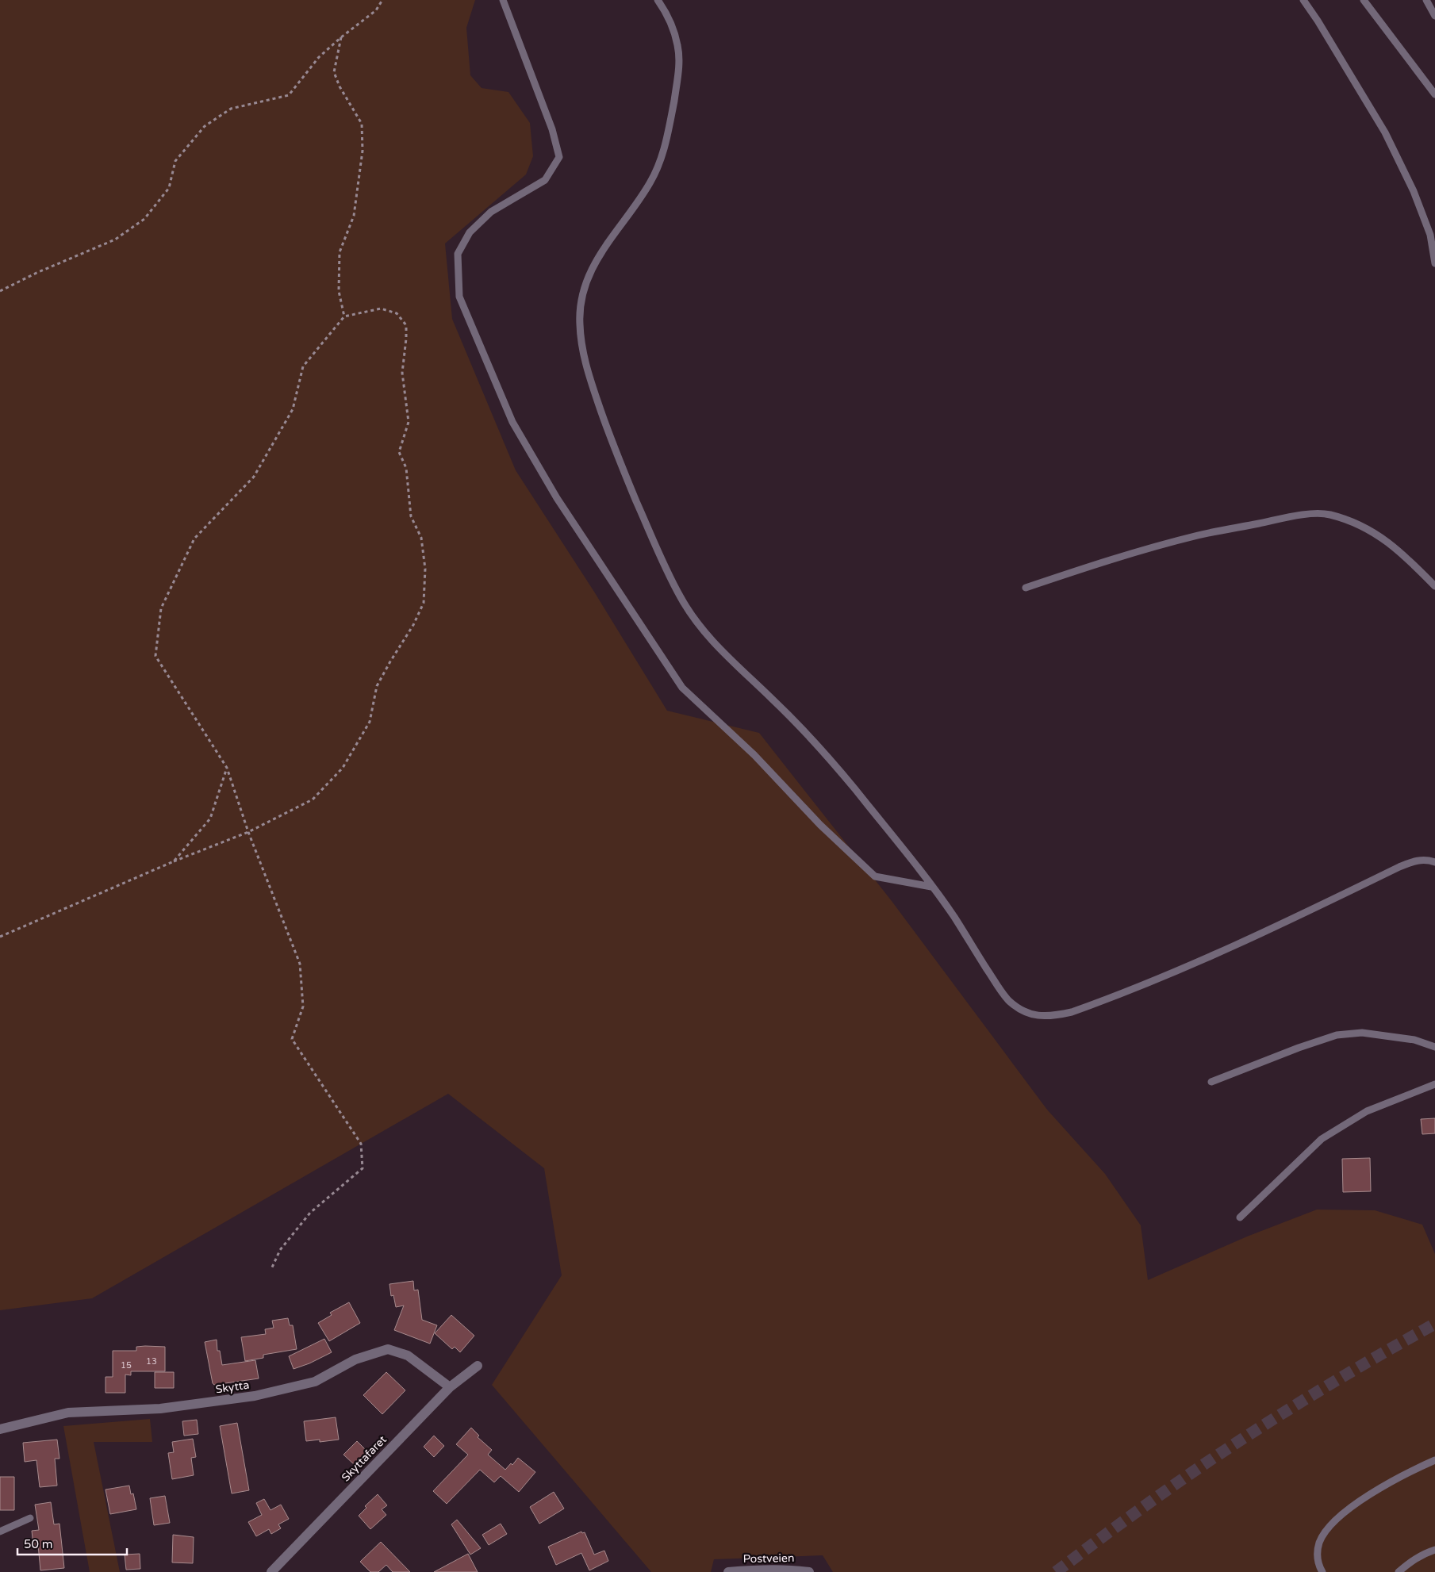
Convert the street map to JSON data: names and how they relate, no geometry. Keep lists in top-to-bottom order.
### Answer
{
  "streets": {
    "street": ["Skytta", "Skyttafaret", "Postveien"]
  },
  "crossings": [
    ["Skytta", "Skyttafaret"]
  ],
  "house_numbers": ["13", "15"],
  "scale_bar": "50 m"
}
